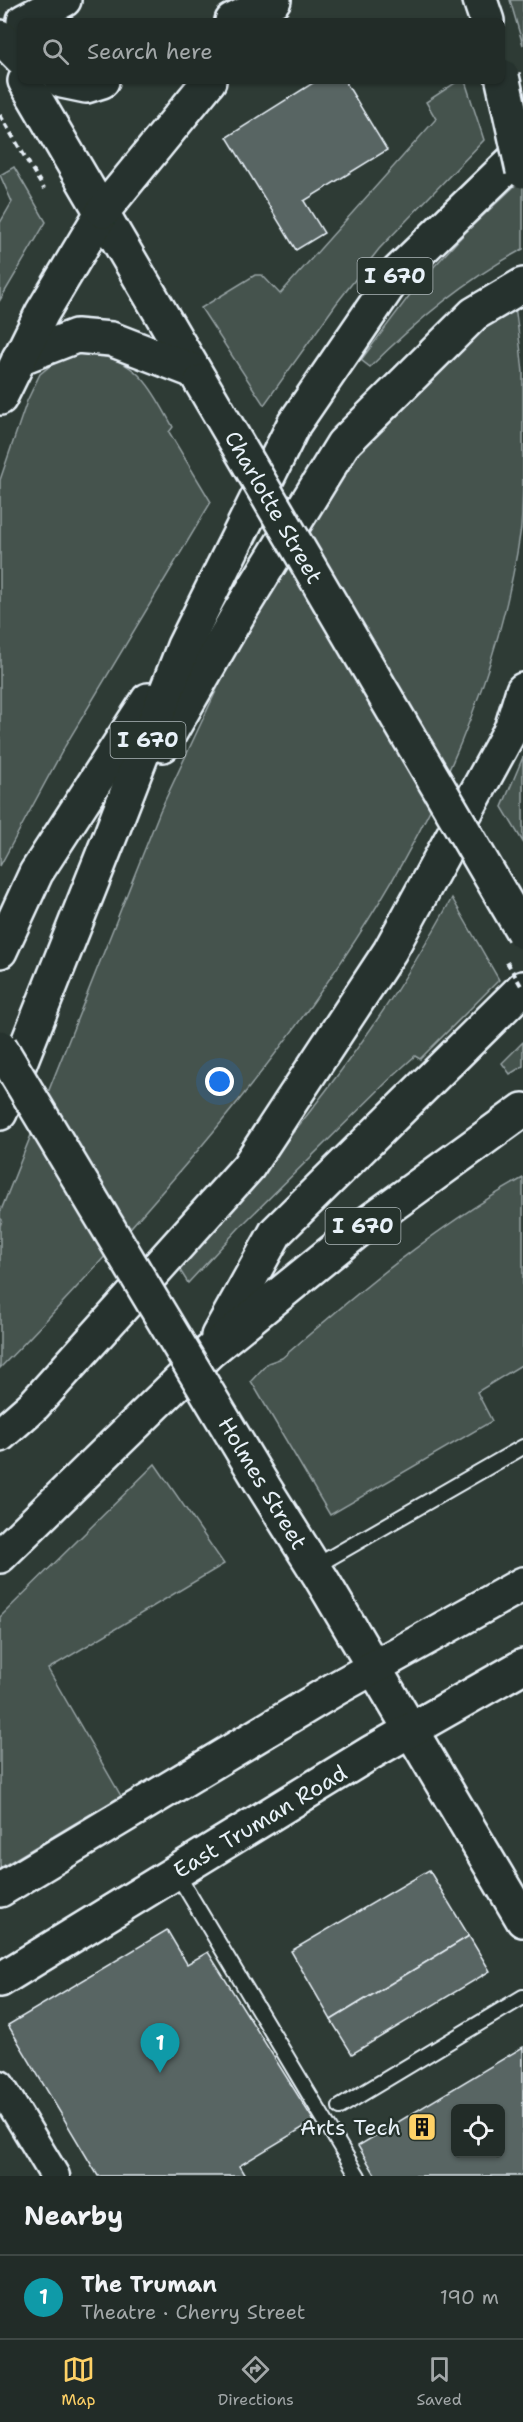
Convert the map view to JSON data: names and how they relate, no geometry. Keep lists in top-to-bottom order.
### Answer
{
  "streets": {
    "main road": [
      "I 670",
      "Charlotte Street",
      "Holmes Street",
      "East Truman Road"
    ]
  },
  "crossings": [
    ["Holmes Street", "East Truman Road"]
  ],
  "places": {
    "building": ["Arts Tech"]
  },
  "page": {
    "search": "Search here",
    "pins": "1",
    "heading": "Nearby",
    "list": [
      {
        "mark": "1",
        "name": "The Truman",
        "note": "Theatre · Cherry Street",
        "value": "190 m"
      }
    ],
    "nav": ["Map", "Directions", "Saved"]
  }
}
